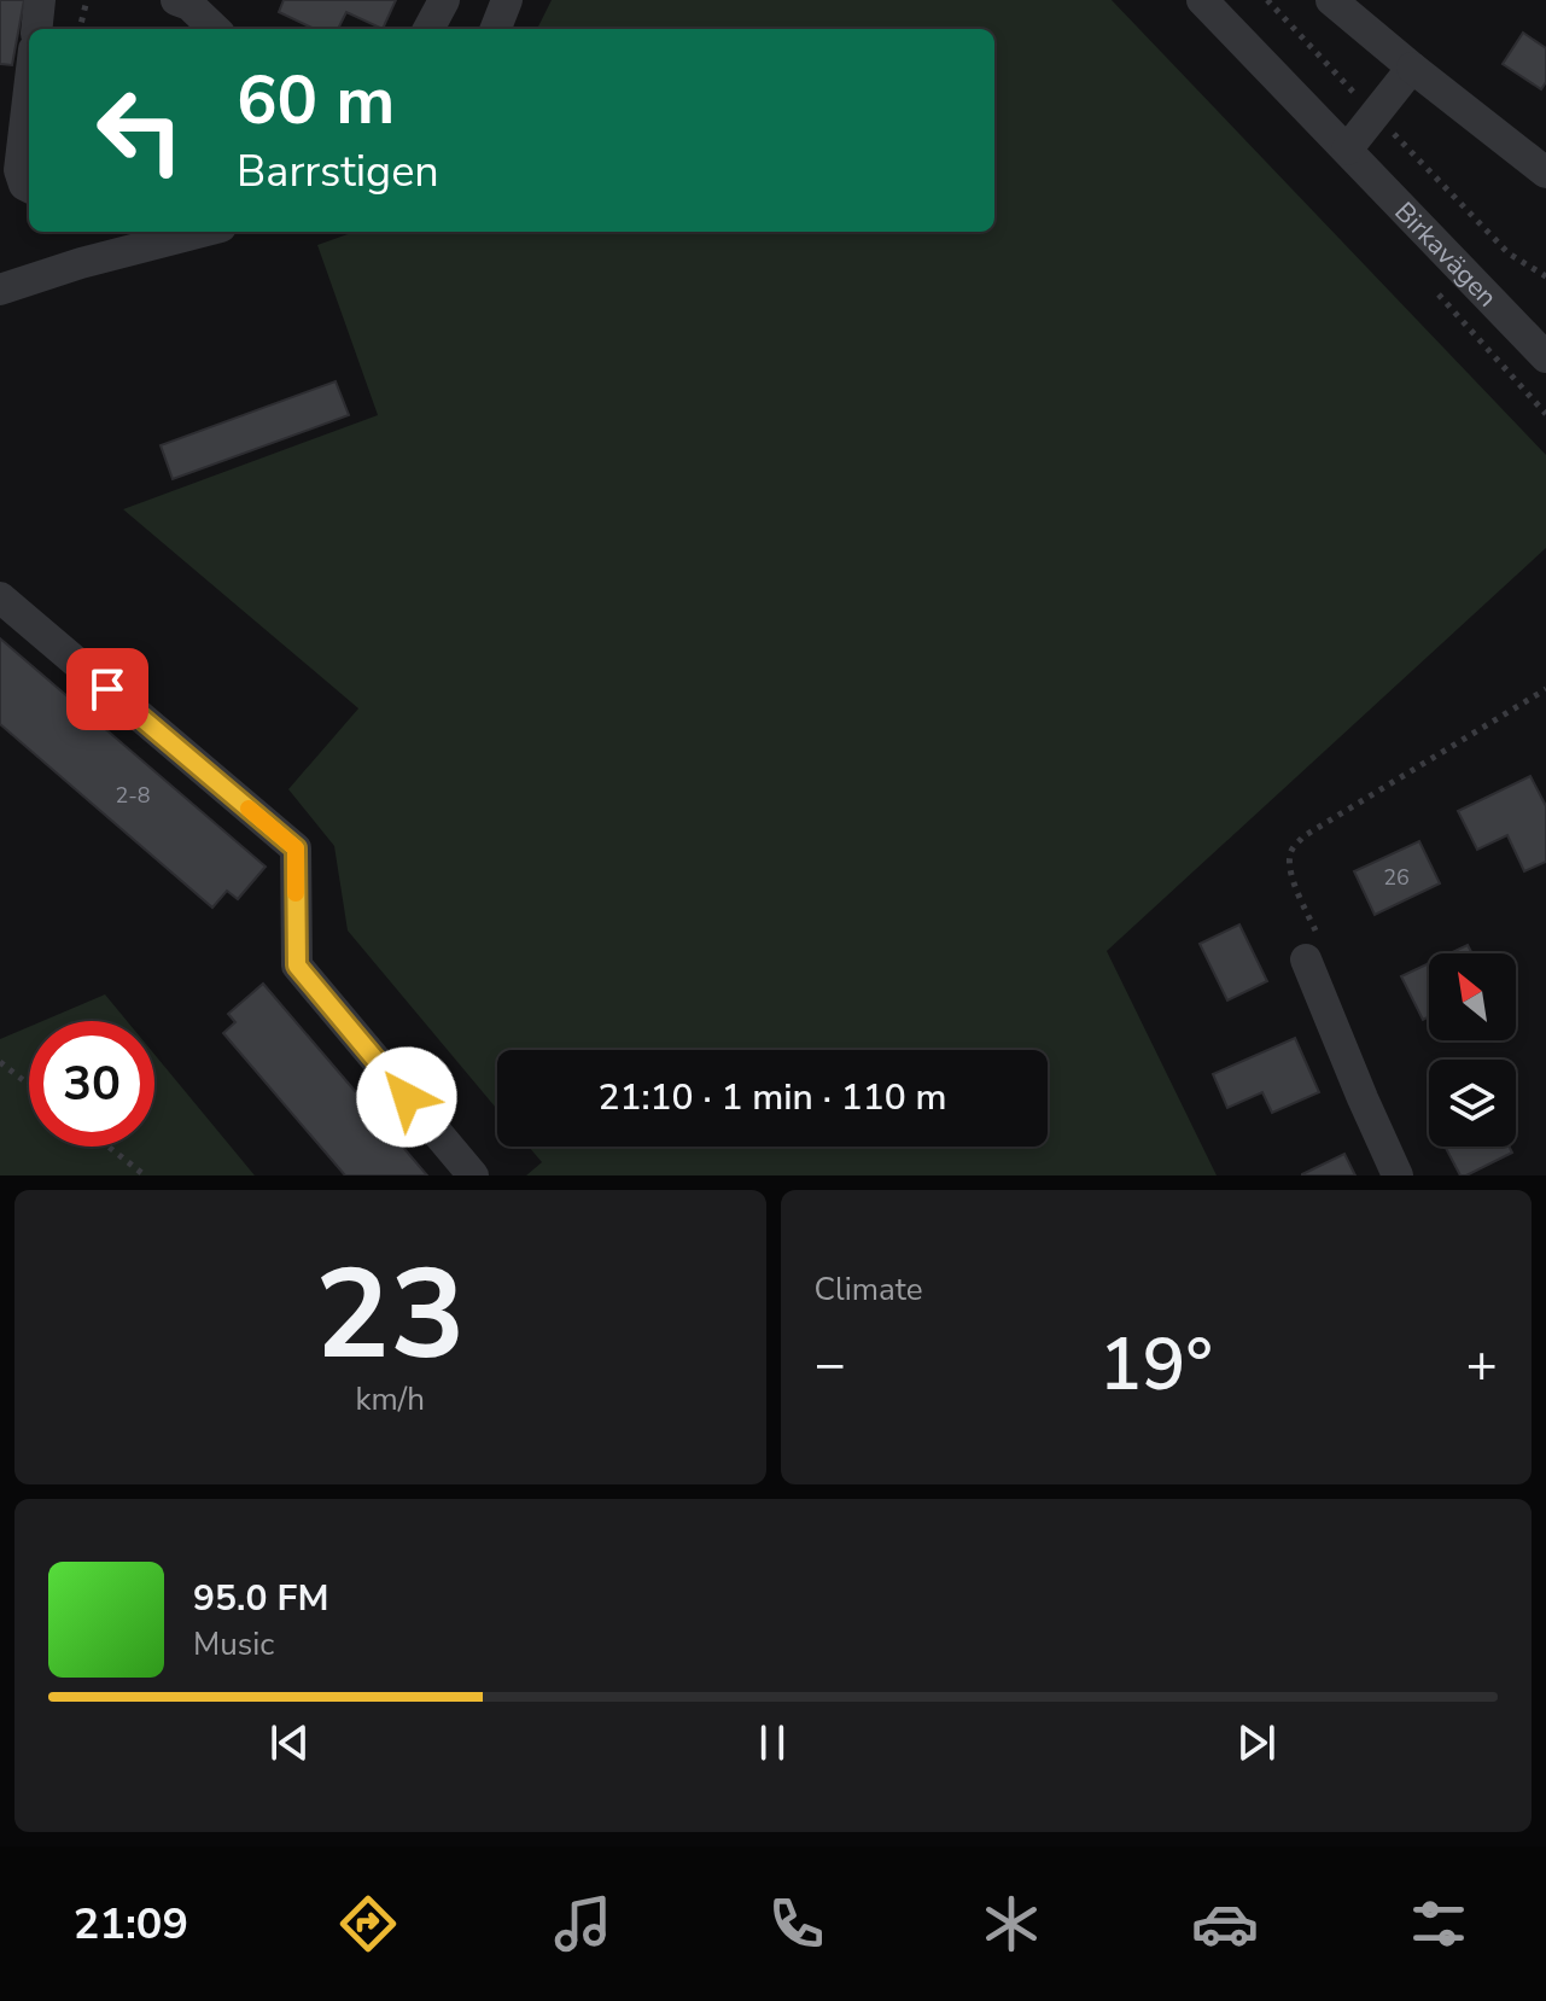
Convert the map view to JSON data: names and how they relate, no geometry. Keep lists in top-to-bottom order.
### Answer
{
  "streets": {
    "street": ["Birkavägen"]
  },
  "house_numbers": ["2-8", "26"],
  "north": "top left",
  "page": {
    "turn": ["60 m", "Barrstigen"],
    "limit": "30",
    "trip": "21:10 · 1 min · 110 m",
    "tile": [
      ["23", "km/h"],
      "Climate"
    ],
    "heat": ["−", "19°", "+"],
    "song": ["95.0 FM", "Music"],
    "tabs": "21:09"
  }
}
